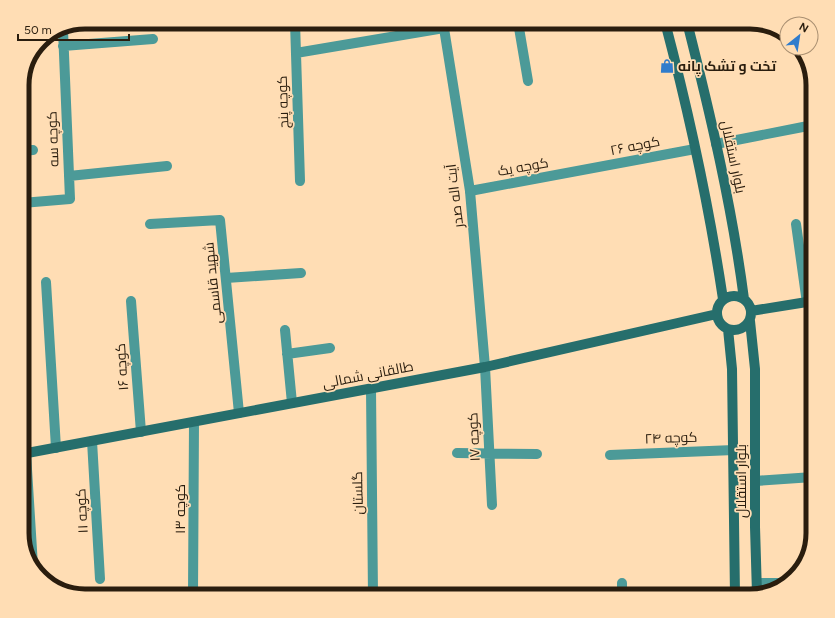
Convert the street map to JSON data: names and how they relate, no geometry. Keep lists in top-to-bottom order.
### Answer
{
  "streets": {
    "main road": ["بلوار استقلال", "طالقانی شمالی"],
    "street": [
      "کوچه پنج",
      "کوچه سه",
      "کوچه ۲۶",
      "کوچه یک",
      "آیت اله صدر",
      "شهید قاسمی",
      "کوچه ۱۶",
      "کوچه ۱۷",
      "کوچه ۲۴",
      "گلستان",
      "کوچه ۱۳",
      "کوچه ۱۱"
    ]
  },
  "crossings": [
    ["کوچه ۲۶", "کوچه یک"],
    ["بلوار استقلال", "طالقانی شمالی"],
    ["بلوار استقلال", "کوچه ۲۴"],
    ["کوچه یک", "آیت اله صدر"],
    ["آیت اله صدر", "طالقانی شمالی"],
    ["آیت اله صدر", "کوچه ۱۷"],
    ["شهید قاسمی", "طالقانی شمالی"],
    ["کوچه ۱۶", "طالقانی شمالی"],
    ["طالقانی شمالی", "کوچه ۱۷"],
    ["طالقانی شمالی", "گلستان"],
    ["طالقانی شمالی", "کوچه ۱۳"],
    ["طالقانی شمالی", "کوچه ۱۱"]
  ],
  "places": {
    "shop": ["تخت و تشک پانه"]
  },
  "scale_bar": "50 m",
  "north": "top right"
}
